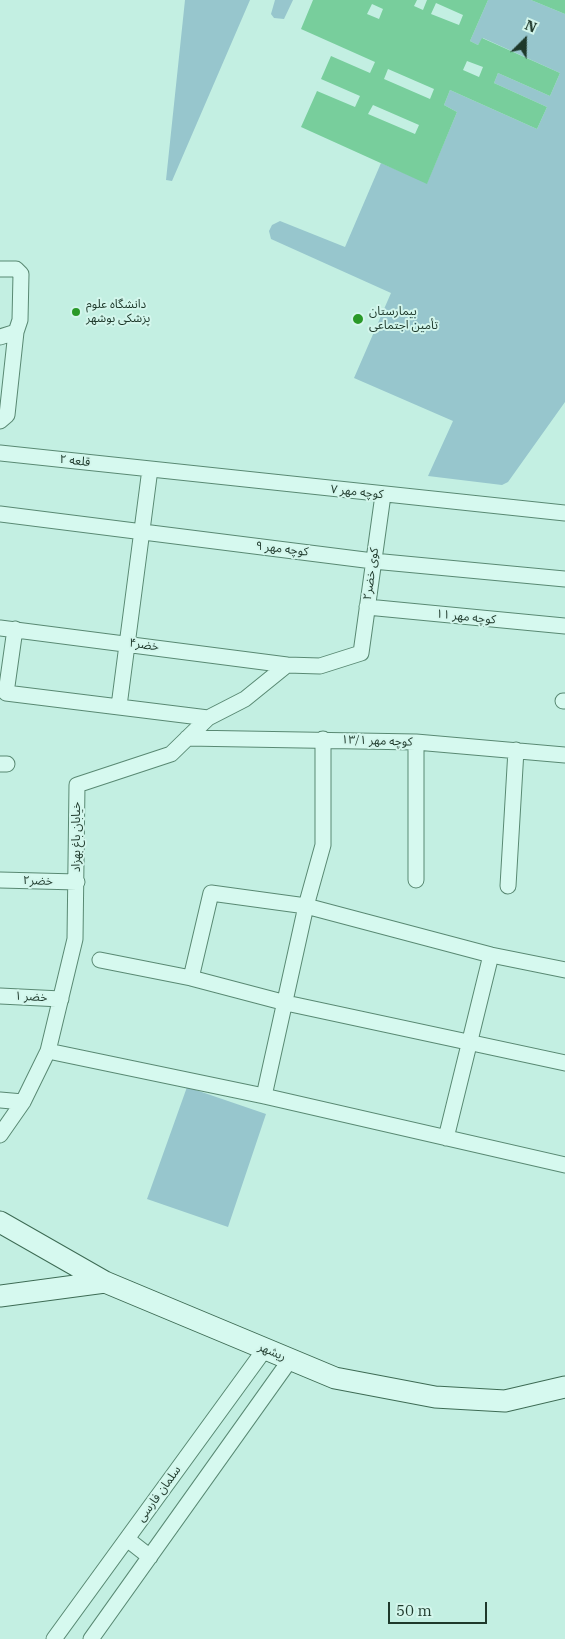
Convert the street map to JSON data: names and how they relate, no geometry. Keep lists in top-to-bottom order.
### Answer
{
  "streets": {
    "street": [
      "قلعه ۲",
      "کوچه مهر ۷",
      "کوچه مهر ۹",
      "کوی خضر۲",
      "کوچه مهر ۱۱",
      "خضر۴",
      "کوچه مهر ۱۳/۱",
      "خیابان باغ بهزاد",
      "خضر۲",
      "خضر ۱",
      "ریشهر",
      "سلمان فارسی"
    ]
  },
  "crossings": [
    ["قلعه ۲", "کوچه مهر ۷"],
    ["کوچه مهر ۷", "کوی خضر۲"],
    ["کوچه مهر ۹", "کوی خضر۲"],
    ["کوی خضر۲", "کوچه مهر ۱۱"],
    ["کوی خضر۲", "خضر۴"],
    ["کوی خضر۲", "خیابان باغ بهزاد"],
    ["خضر۴", "خیابان باغ بهزاد"],
    ["کوچه مهر ۱۳/۱", "خیابان باغ بهزاد"],
    ["خیابان باغ بهزاد", "خضر۲"],
    ["خیابان باغ بهزاد", "خضر ۱"],
    ["ریشهر", "سلمان فارسی"]
  ],
  "places": ["دانشگاه علوم پزشکی بوشهر", "بیمارستان تأمین اجتماعی"],
  "scale_bar": "50 m",
  "north": "top right"
}
